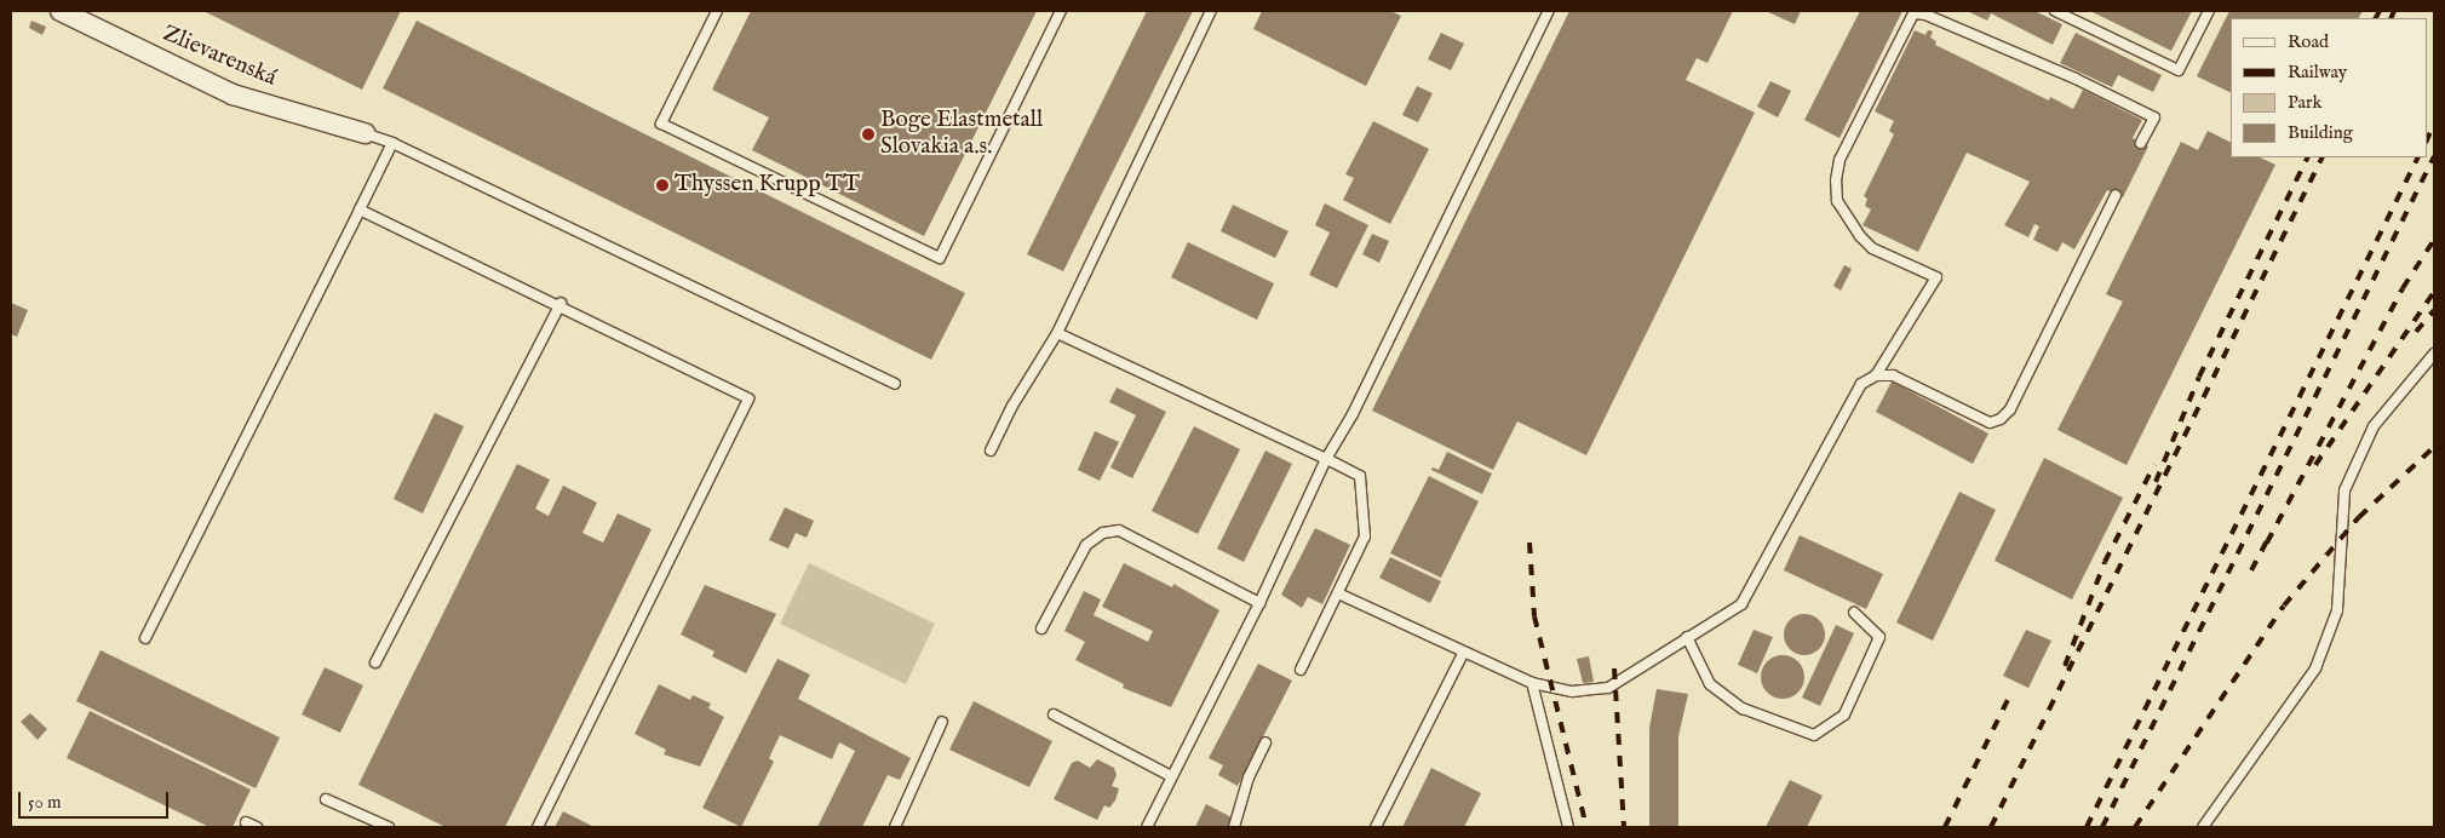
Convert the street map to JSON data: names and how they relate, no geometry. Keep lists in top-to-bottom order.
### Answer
{
  "streets": {
    "street": ["Zlievarenská"]
  },
  "places": ["Boge Elastmetall Slovakia a.s.", "Thyssen Krupp TT"],
  "legend": [
    "Road",
    "Railway",
    "Park",
    "Building"
  ],
  "scale_bar": "50 m"
}
